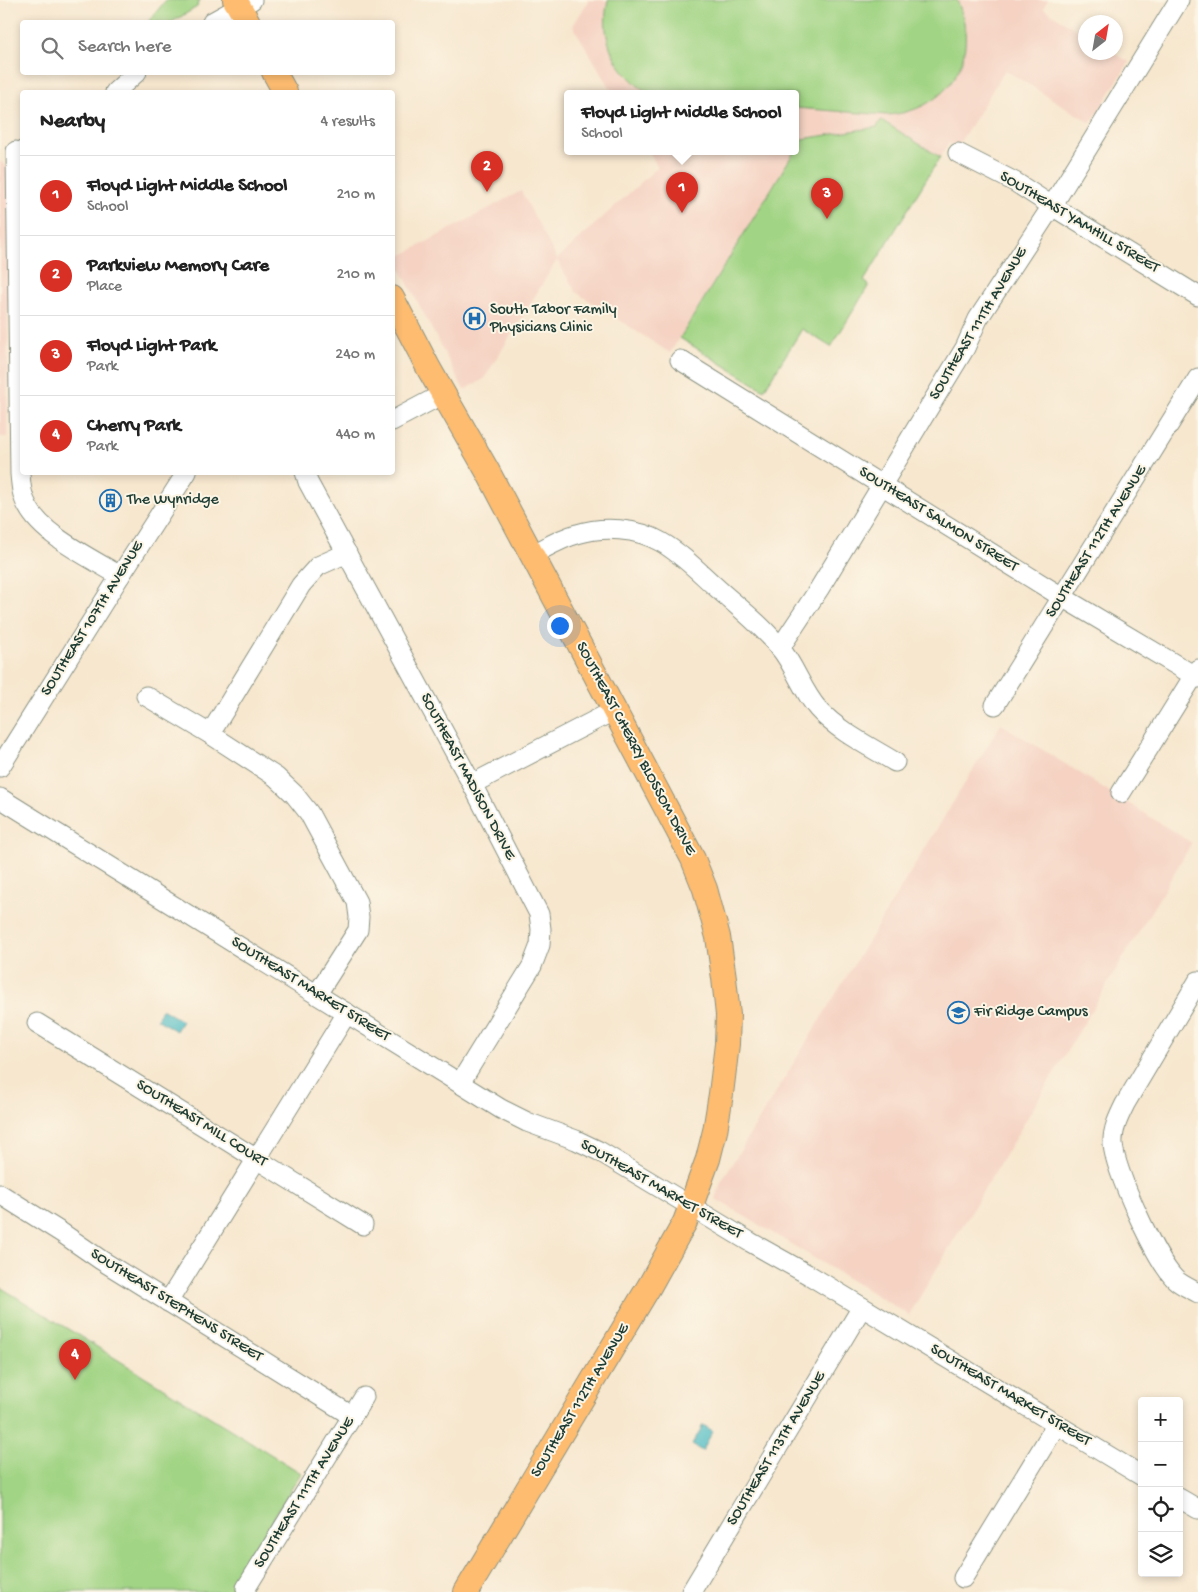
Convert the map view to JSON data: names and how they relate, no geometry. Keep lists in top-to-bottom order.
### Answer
{
  "streets": {
    "main road": ["SOUTHEAST 112TH AVENUE", "SOUTHEAST CHERRY BLOSSOM DRIVE"],
    "street": [
      "SOUTHEAST YAMHILL STREET",
      "SOUTHEAST 111TH AVENUE",
      "SOUTHEAST SALMON STREET",
      "SOUTHEAST 107TH AVENUE",
      "SOUTHEAST MADISON DRIVE",
      "SOUTHEAST MARKET STREET",
      "SOUTHEAST MILL COURT",
      "SOUTHEAST STEPHENS STREET",
      "SOUTHEAST 113TH AVENUE"
    ]
  },
  "crossings": [
    ["SOUTHEAST YAMHILL STREET", "SOUTHEAST 111TH AVENUE"],
    ["SOUTHEAST 111TH AVENUE", "SOUTHEAST SALMON STREET"],
    ["SOUTHEAST 111TH AVENUE", "SOUTHEAST STEPHENS STREET"],
    ["SOUTHEAST SALMON STREET", "SOUTHEAST 112TH AVENUE"],
    ["SOUTHEAST 112TH AVENUE", "SOUTHEAST CHERRY BLOSSOM DRIVE"],
    ["SOUTHEAST 112TH AVENUE", "SOUTHEAST MARKET STREET"],
    ["SOUTHEAST CHERRY BLOSSOM DRIVE", "SOUTHEAST MARKET STREET"],
    ["SOUTHEAST MADISON DRIVE", "SOUTHEAST MARKET STREET"],
    ["SOUTHEAST MARKET STREET", "SOUTHEAST 113TH AVENUE"]
  ],
  "places": {
    "hospital": ["South Tabor Family Physicians Clinic"],
    "building": ["The Wynridge"],
    "school or university": ["Fir Ridge Campus"]
  },
  "north": "top right",
  "page": {
    "search": "Search here",
    "popup": ["Floyd Light Middle School", "School"],
    "heading": ["Nearby", "4 results"],
    "pins": [
      "2",
      "1",
      "3",
      "4"
    ],
    "list": [
      {
        "mark": "1",
        "name": "Floyd Light Middle School",
        "note": "School",
        "value": "210 m"
      },
      {
        "mark": "2",
        "name": "Parkview Memory Care",
        "note": "Place",
        "value": "210 m"
      },
      {
        "mark": "3",
        "name": "Floyd Light Park",
        "note": "Park",
        "value": "240 m"
      },
      {
        "mark": "4",
        "name": "Cherry Park",
        "note": "Park",
        "value": "440 m"
      }
    ],
    "map_buttons": ["+", "−"]
  }
}
